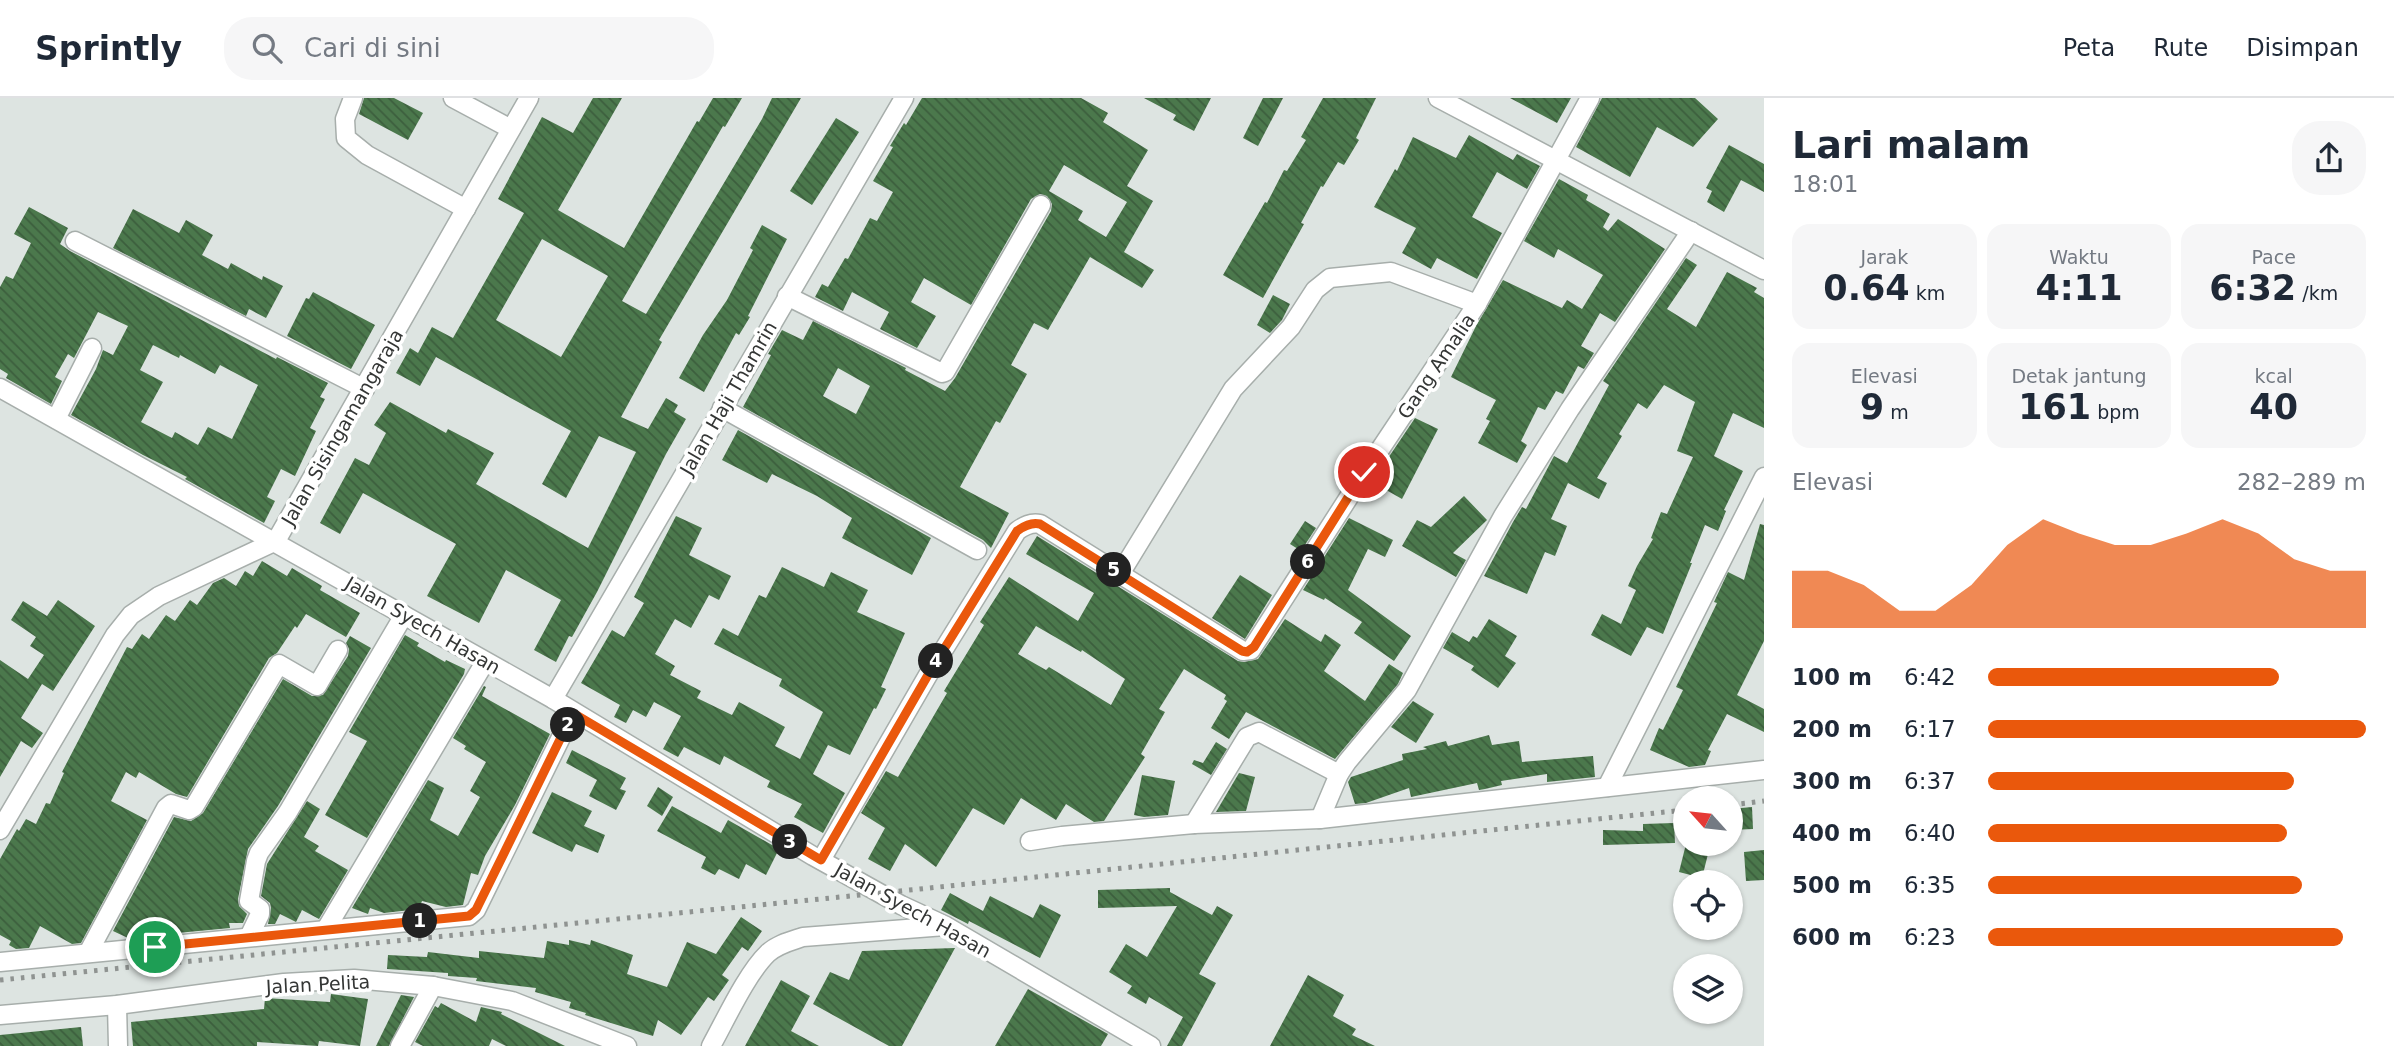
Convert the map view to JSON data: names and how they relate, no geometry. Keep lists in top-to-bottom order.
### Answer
{
  "streets": {
    "street": [
      "Gang Amalia",
      "Jalan Haji Thamrin",
      "Jalan Sisingamangaraja",
      "Jalan Syech Hasan",
      "Jalan Pelita"
    ]
  },
  "crossings": [
    ["Gang Amalia", "Jalan Syech Hasan"],
    ["Jalan Haji Thamrin", "Jalan Syech Hasan"],
    ["Jalan Sisingamangaraja", "Jalan Syech Hasan"]
  ],
  "north": "top left",
  "page": {
    "header": "Sprintly",
    "search": "Cari di sini",
    "nav": ["Peta", "Rute", "Disimpan"],
    "heading": ["Lari malam", "18:01"],
    "stats": [
      ["Jarak", "0.64 km"],
      ["Waktu", "4:11"],
      ["Pace", "6:32 /km"],
      ["Elevasi", "9 m"],
      ["Detak jantung", "161 bpm"],
      ["kcal", "40"]
    ],
    "chart": ["Elevasi", "282–289 m"],
    "pins": [
      "6",
      "5",
      "4",
      "2",
      "3",
      "1"
    ],
    "list": [
      {
        "name": "100 m",
        "note": "6:42"
      },
      {
        "name": "200 m",
        "note": "6:17"
      },
      {
        "name": "300 m",
        "note": "6:37"
      },
      {
        "name": "400 m",
        "note": "6:40"
      },
      {
        "name": "500 m",
        "note": "6:35"
      },
      {
        "name": "600 m",
        "note": "6:23"
      }
    ]
  }
}
